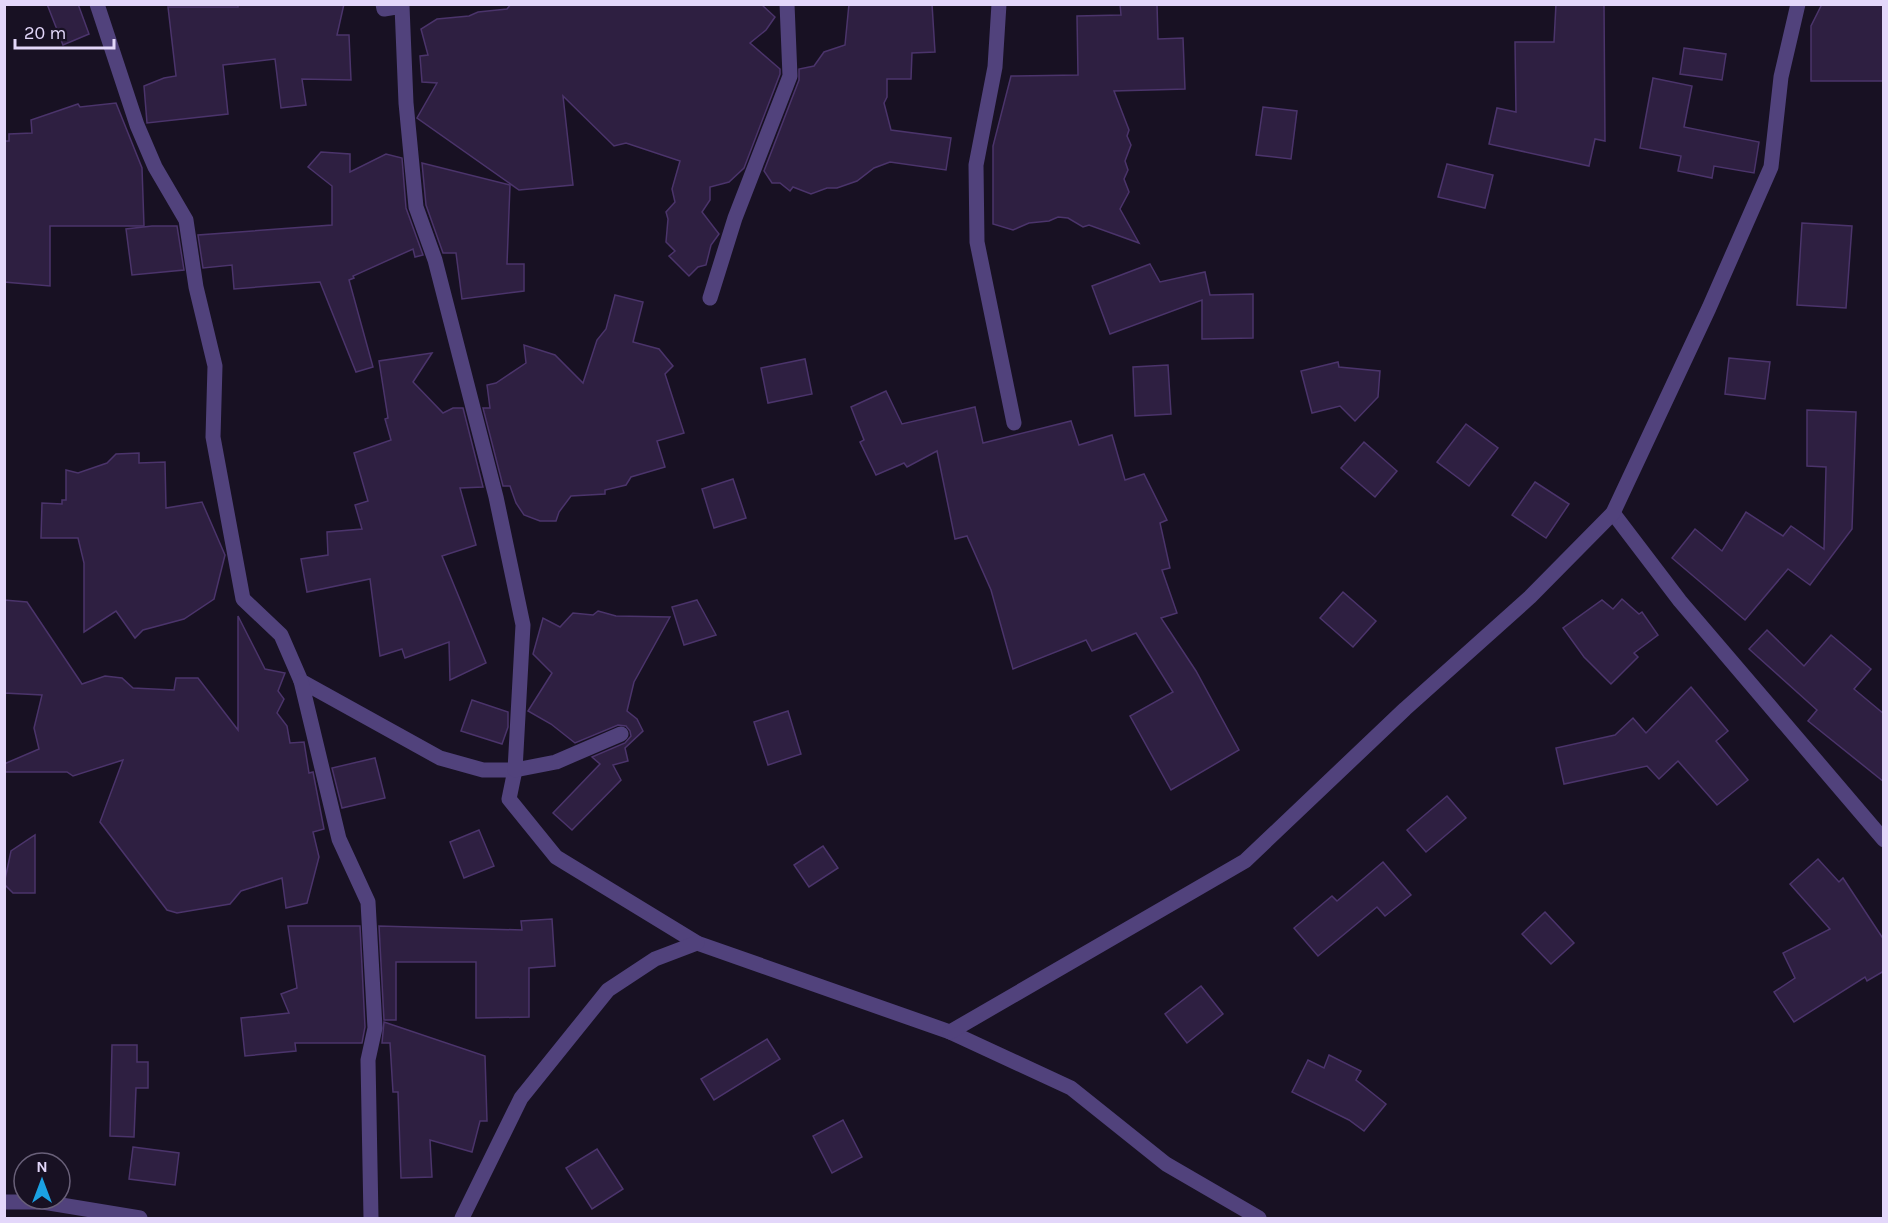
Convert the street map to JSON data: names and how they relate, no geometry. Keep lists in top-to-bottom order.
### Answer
{
  "scale_bar": "20 m",
  "north": "top"
}
